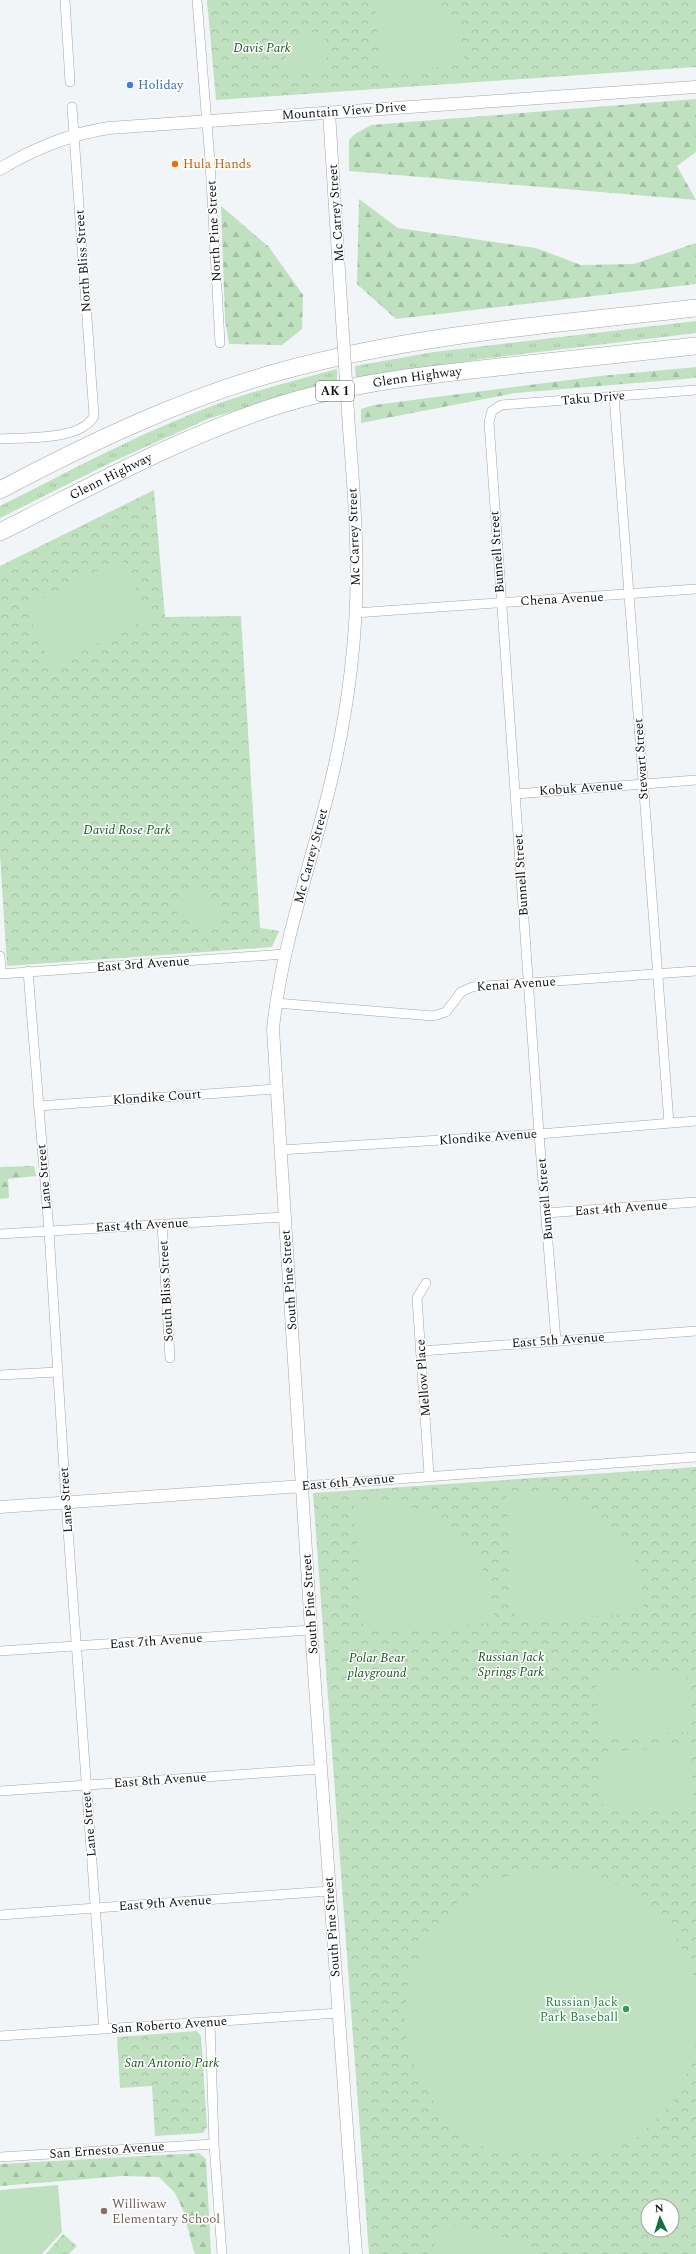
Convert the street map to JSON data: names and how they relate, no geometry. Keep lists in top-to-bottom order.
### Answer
{
  "streets": {
    "highway": ["Glenn Highway", "AK 1"],
    "street": [
      "Mountain View Drive",
      "Mc Carrey Street",
      "North Pine Street",
      "North Bliss Street",
      "Taku Drive",
      "Bunnell Street",
      "Chena Avenue",
      "Stewart Street",
      "Kobuk Avenue",
      "East 3rd Avenue",
      "Kenai Avenue",
      "Klondike Court",
      "Klondike Avenue",
      "Lane Street",
      "East 4th Avenue",
      "South Pine Street",
      "South Bliss Street",
      "East 5th Avenue",
      "Mellow Place",
      "East 6th Avenue",
      "East 7th Avenue",
      "East 8th Avenue",
      "East 9th Avenue",
      "San Roberto Avenue",
      "San Ernesto Avenue"
    ]
  },
  "crossings": [
    ["Mountain View Drive", "Mc Carrey Street"],
    ["Mountain View Drive", "North Pine Street"],
    ["Mountain View Drive", "North Bliss Street"],
    ["Mc Carrey Street", "Chena Avenue"],
    ["Mc Carrey Street", "East 3rd Avenue"],
    ["Mc Carrey Street", "South Pine Street"],
    ["Taku Drive", "Bunnell Street"],
    ["Taku Drive", "Stewart Street"],
    ["Bunnell Street", "Chena Avenue"],
    ["Bunnell Street", "Kobuk Avenue"],
    ["Bunnell Street", "Kenai Avenue"],
    ["Bunnell Street", "Klondike Avenue"],
    ["Bunnell Street", "East 4th Avenue"],
    ["Bunnell Street", "East 5th Avenue"],
    ["Chena Avenue", "Stewart Street"],
    ["Stewart Street", "Kobuk Avenue"],
    ["Stewart Street", "Kenai Avenue"],
    ["Stewart Street", "Klondike Avenue"],
    ["East 3rd Avenue", "Lane Street"],
    ["East 3rd Avenue", "South Pine Street"],
    ["Kenai Avenue", "South Pine Street"],
    ["Klondike Court", "Lane Street"],
    ["Klondike Court", "South Pine Street"],
    ["Klondike Avenue", "South Pine Street"],
    ["Lane Street", "East 4th Avenue"],
    ["Lane Street", "East 6th Avenue"],
    ["Lane Street", "East 7th Avenue"],
    ["Lane Street", "East 8th Avenue"],
    ["Lane Street", "East 9th Avenue"],
    ["Lane Street", "San Roberto Avenue"],
    ["East 4th Avenue", "South Pine Street"],
    ["East 4th Avenue", "South Bliss Street"],
    ["South Pine Street", "East 6th Avenue"],
    ["South Pine Street", "East 7th Avenue"],
    ["South Pine Street", "East 8th Avenue"],
    ["South Pine Street", "East 9th Avenue"],
    ["South Pine Street", "San Roberto Avenue"],
    ["East 5th Avenue", "Mellow Place"],
    ["Mellow Place", "East 6th Avenue"]
  ],
  "parks": [
    "Davis Park",
    "David Rose Park",
    "Russian Jack Springs Park",
    "Polar Bear playground",
    "San Antonio Park"
  ],
  "places": [
    "Holiday",
    "Hula Hands",
    "Russian Jack Park Baseball",
    "Williwaw Elementary School"
  ],
  "north": "top"
}
